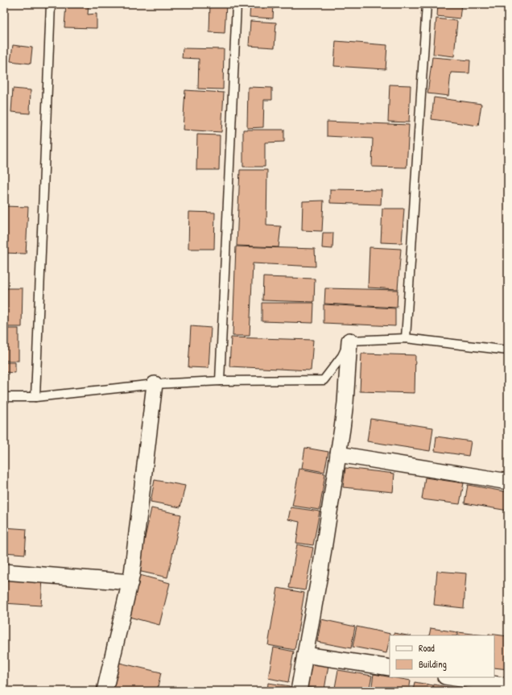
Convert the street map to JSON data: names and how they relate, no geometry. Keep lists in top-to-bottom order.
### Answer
{
  "legend": ["Road", "Building"]
}
